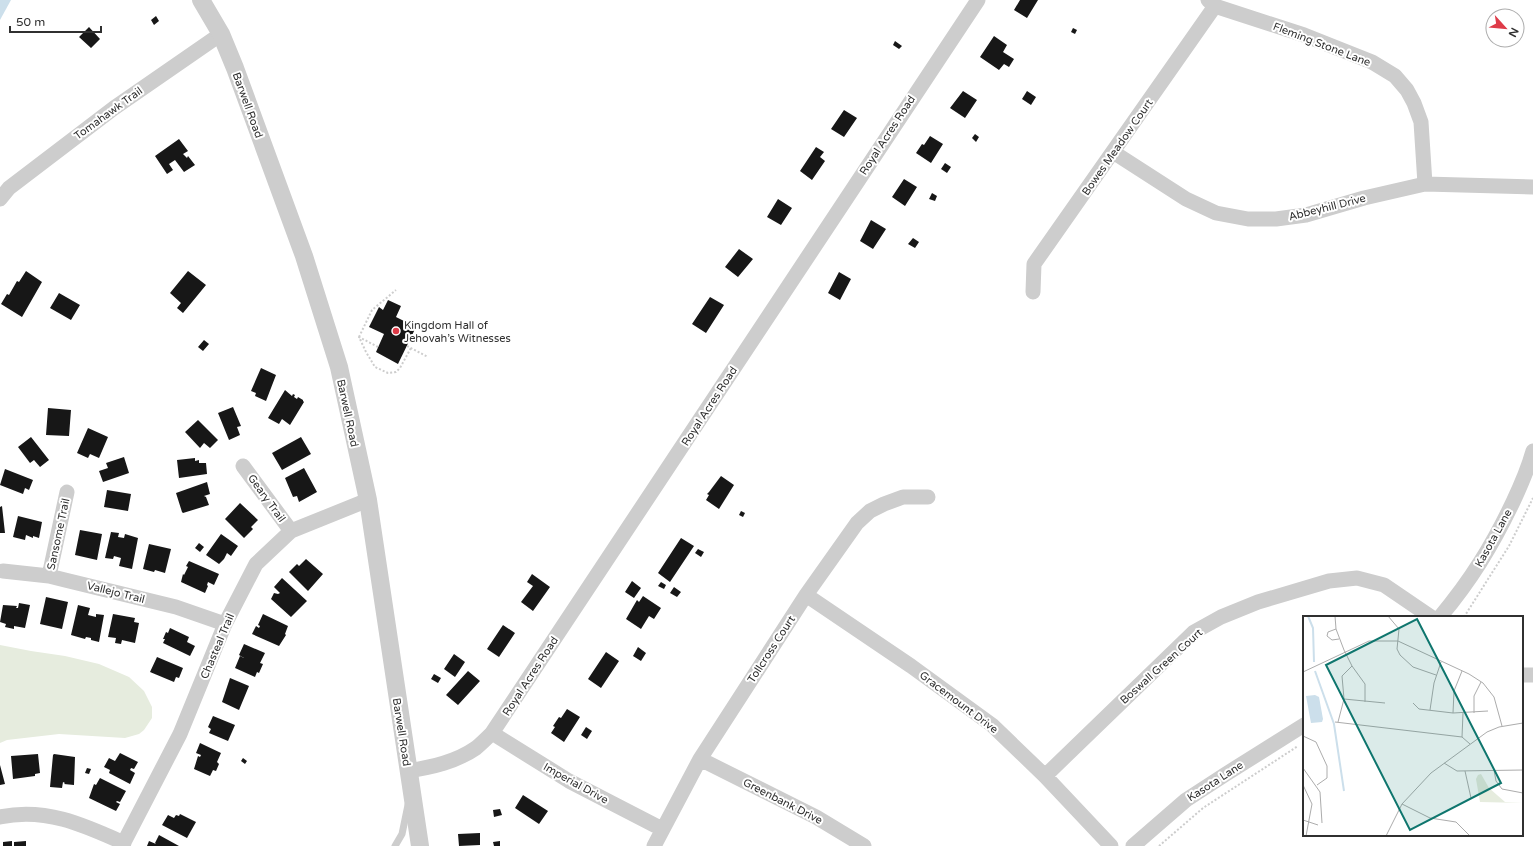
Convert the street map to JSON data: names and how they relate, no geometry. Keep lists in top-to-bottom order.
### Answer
{
  "streets": {
    "street": [
      "Fleming Stone Lane",
      "Barwell Road",
      "Tomahawk Trail",
      "Royal Acres Road",
      "Bowes Meadow Court",
      "Abbeyhill Drive",
      "Geary Trail",
      "Sansome Trail",
      "Kasota Lane",
      "Vallejo Trail",
      "Chasteal Trail",
      "Tollcross Court",
      "Boswall Green Court",
      "Gracemount Drive",
      "Imperial Drive",
      "Greenbank Drive"
    ]
  },
  "crossings": [
    ["Fleming Stone Lane", "Bowes Meadow Court"],
    ["Fleming Stone Lane", "Abbeyhill Drive"],
    ["Barwell Road", "Tomahawk Trail"],
    ["Barwell Road", "Royal Acres Road"],
    ["Barwell Road", "Chasteal Trail"],
    ["Royal Acres Road", "Imperial Drive"],
    ["Bowes Meadow Court", "Abbeyhill Drive"],
    ["Geary Trail", "Chasteal Trail"],
    ["Sansome Trail", "Vallejo Trail"],
    ["Vallejo Trail", "Chasteal Trail"],
    ["Tollcross Court", "Gracemount Drive"],
    ["Tollcross Court", "Imperial Drive"],
    ["Tollcross Court", "Greenbank Drive"],
    ["Boswall Green Court", "Gracemount Drive"]
  ],
  "places": ["Kingdom Hall of Jehovah’s Witnesses"],
  "scale_bar": "50 m",
  "north": "bottom right"
}
